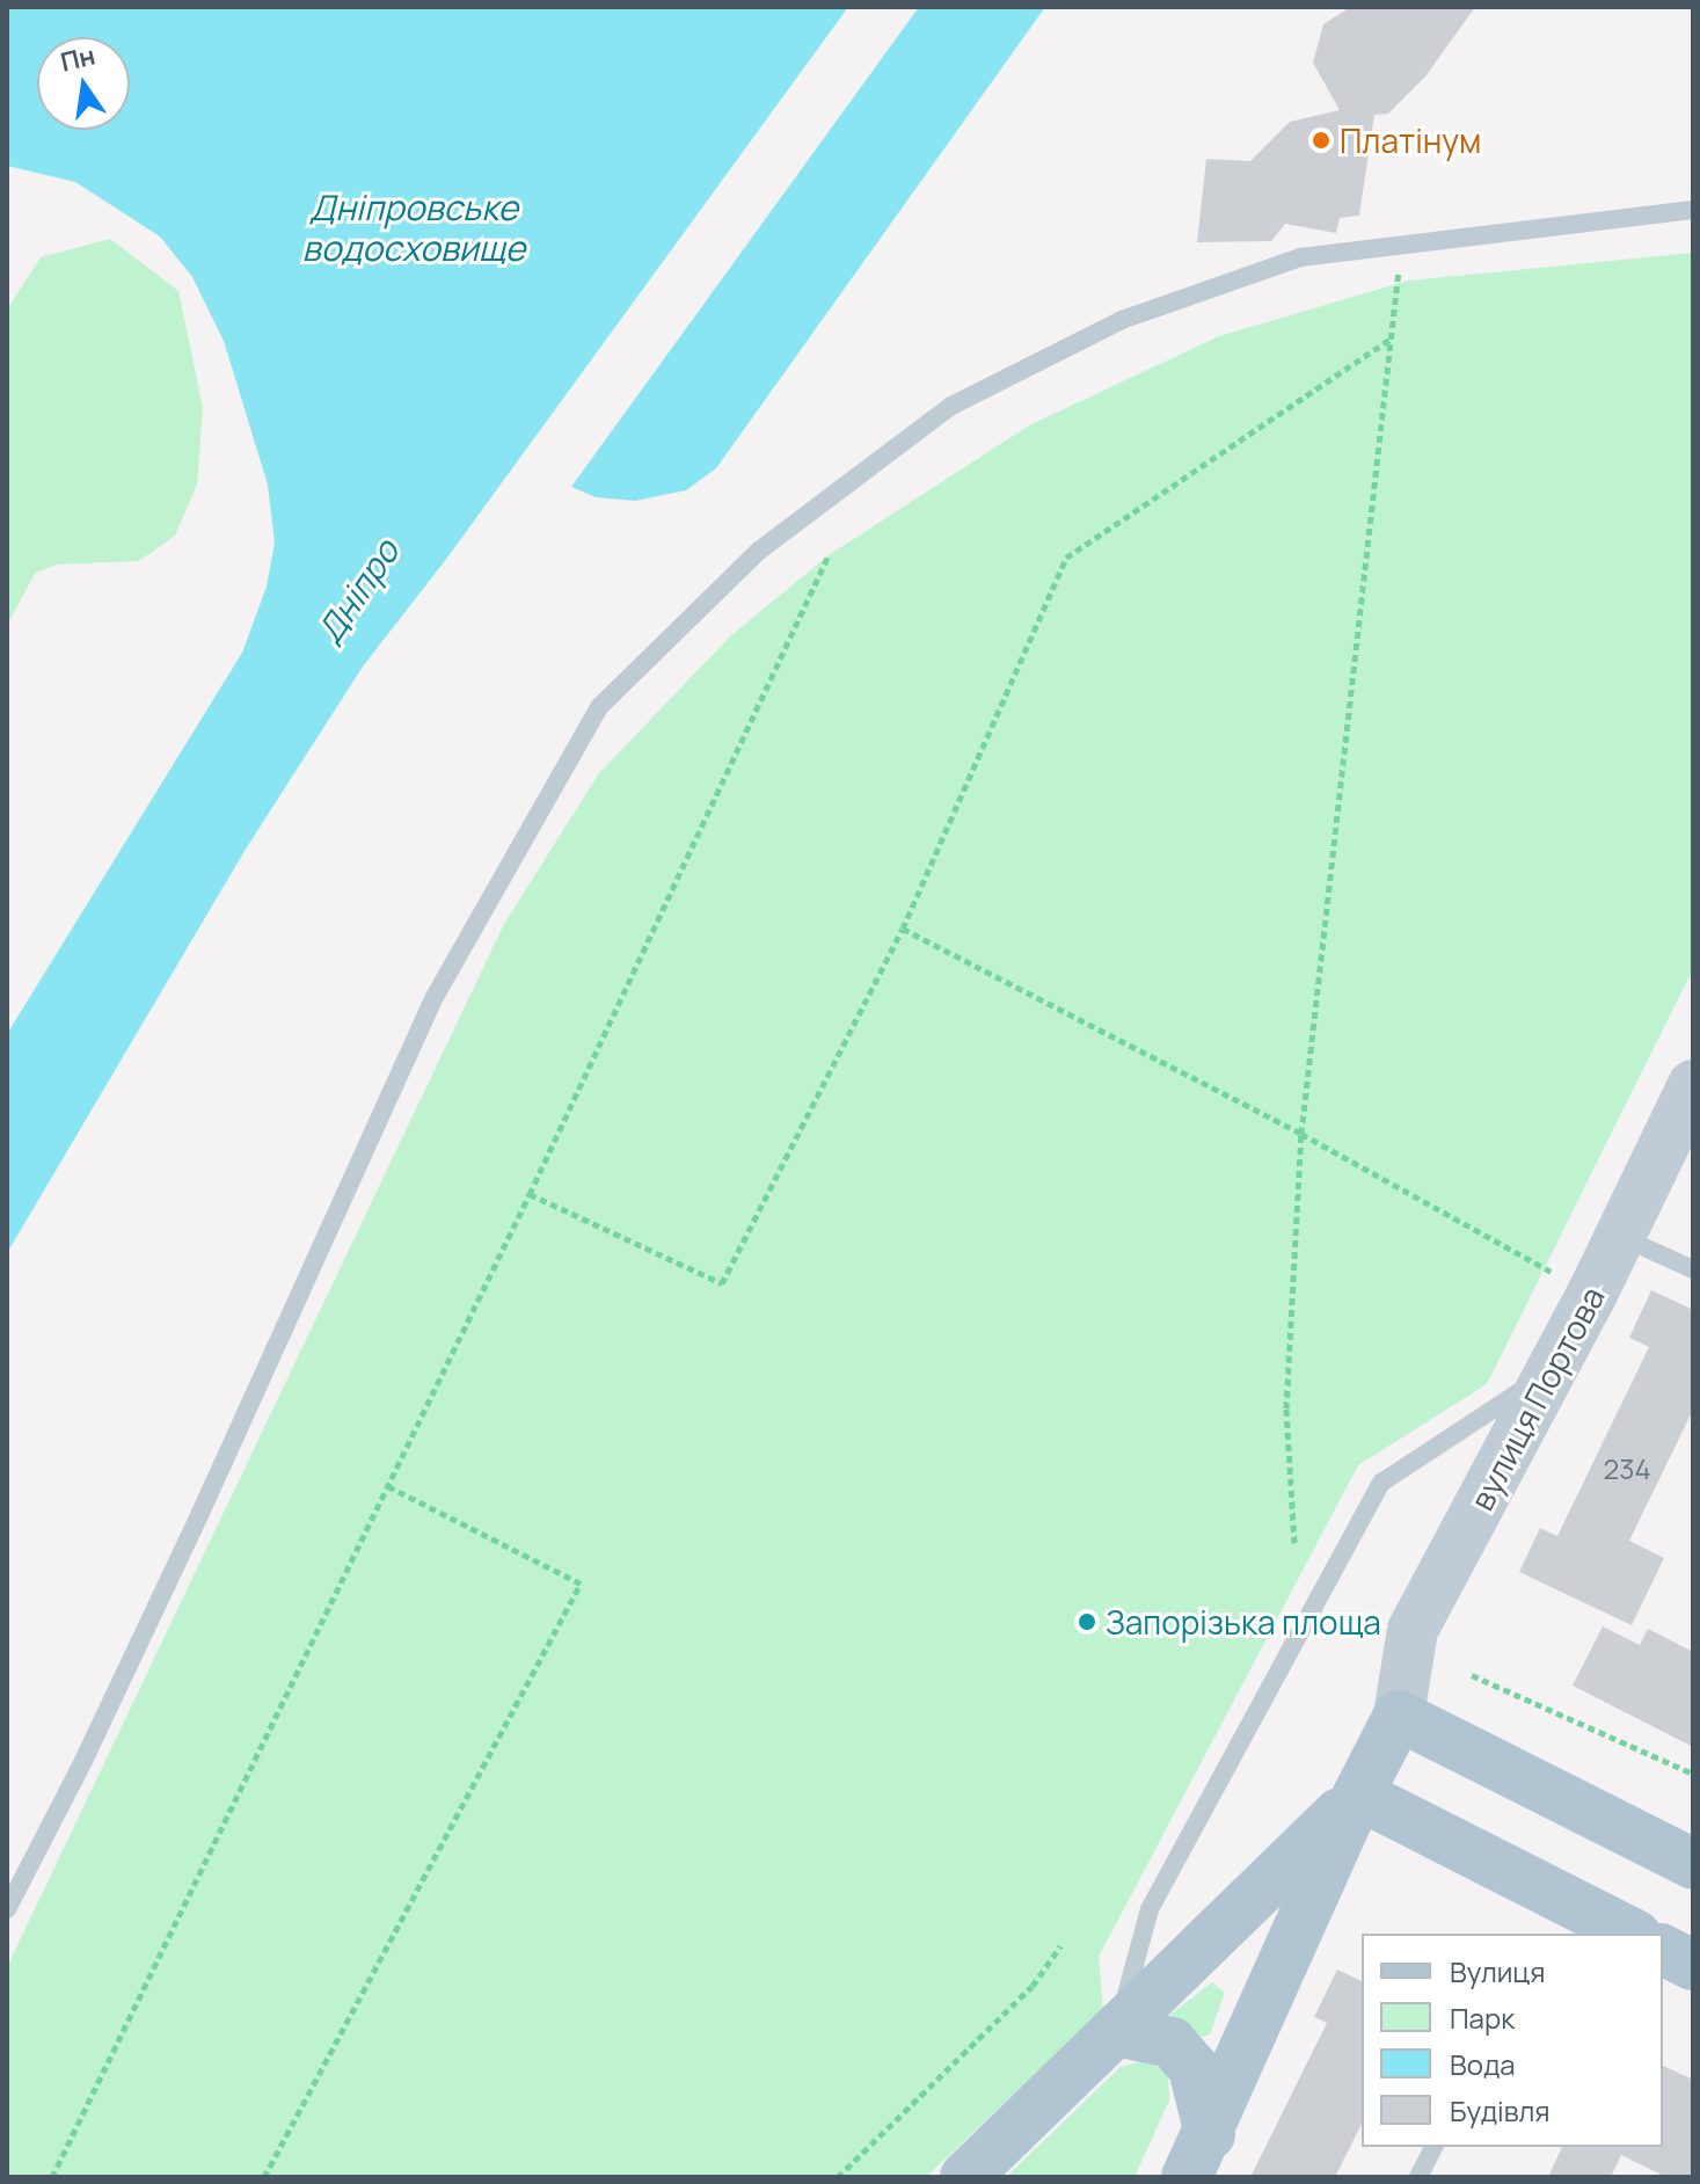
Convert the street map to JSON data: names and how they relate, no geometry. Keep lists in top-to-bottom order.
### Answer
{
  "streets": {
    "street": ["вулиця Портова"]
  },
  "water": ["Дніпровське водосховище", "Дніпро"],
  "places": ["Платінум", "Запорізька площа"],
  "house_numbers": ["234"],
  "legend": [
    "Вулиця",
    "Парк",
    "Вода",
    "Будівля"
  ],
  "north": "top"
}
